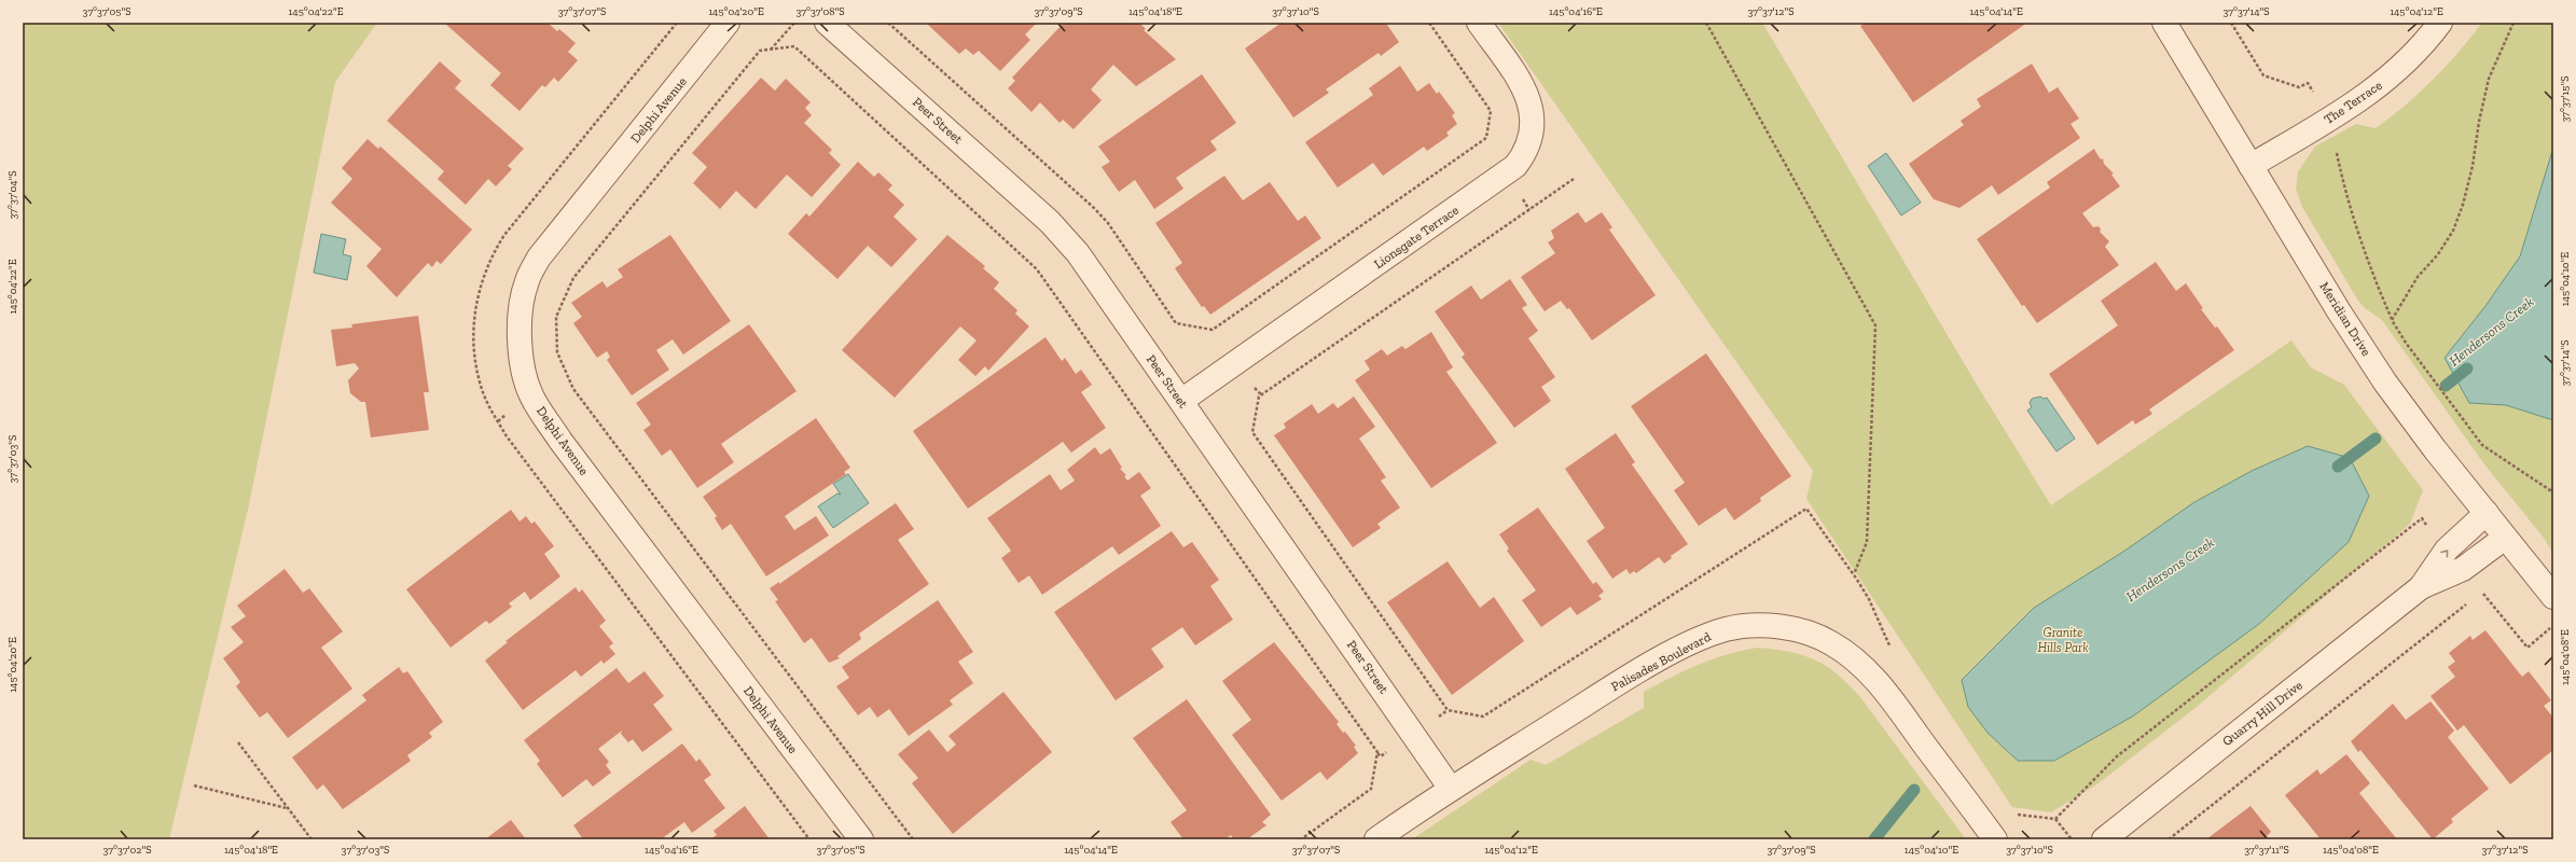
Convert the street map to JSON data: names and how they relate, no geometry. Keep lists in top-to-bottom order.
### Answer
{
  "streets": {
    "street": [
      "The Terrace",
      "Delphi Avenue",
      "Peer Street",
      "Lionsgate Terrace",
      "Meridian Drive",
      "Palisades Boulevard",
      "Quarry Hill Drive"
    ]
  },
  "crossings": [
    ["The Terrace", "Meridian Drive"],
    ["Peer Street", "Lionsgate Terrace"],
    ["Peer Street", "Palisades Boulevard"],
    ["Meridian Drive", "Quarry Hill Drive"]
  ],
  "water": ["Hendersons Creek"],
  "parks": ["Granite Hills Park"],
  "coordinates": [
    "37°37'05\"S",
    "145°04'22\"E",
    "37°37'07\"S",
    "145°04'20\"E",
    "37°37'08\"S",
    "37°37'09\"S",
    "145°04'18\"E",
    "37°37'10\"S",
    "145°04'16\"E",
    "37°37'12\"S",
    "145°04'14\"E",
    "37°37'14\"S",
    "145°04'12\"E",
    "37°37'15\"S",
    "37°37'04\"S",
    "145°04'10\"E",
    "37°37'03\"S",
    "145°04'08\"E",
    "37°37'02\"S",
    "37°37'11\"S"
  ]
}
